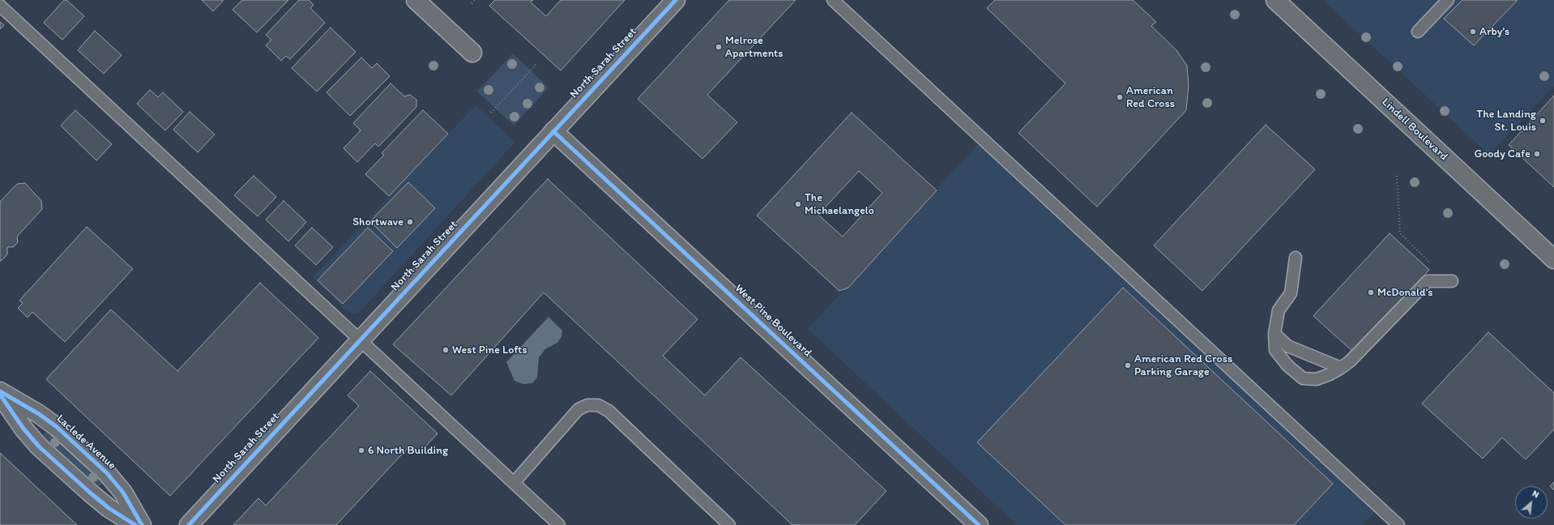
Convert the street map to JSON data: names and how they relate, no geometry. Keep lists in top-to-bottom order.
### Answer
{
  "streets": {
    "street": [
      "North Sarah Street",
      "Lindell Boulevard",
      "West Pine Boulevard",
      "Laclede Avenue"
    ]
  },
  "crossings": [
    ["North Sarah Street", "West Pine Boulevard"]
  ],
  "places": [
    "Arby's",
    "Melrose Apartments",
    "American Red Cross",
    "The Landing St. Louis",
    "Goody Cafe",
    "The Michaelangelo",
    "Shortwave",
    "McDonald's",
    "West Pine Lofts",
    "American Red Cross Parking Garage",
    "6 North Building"
  ],
  "north": "top right"
}
